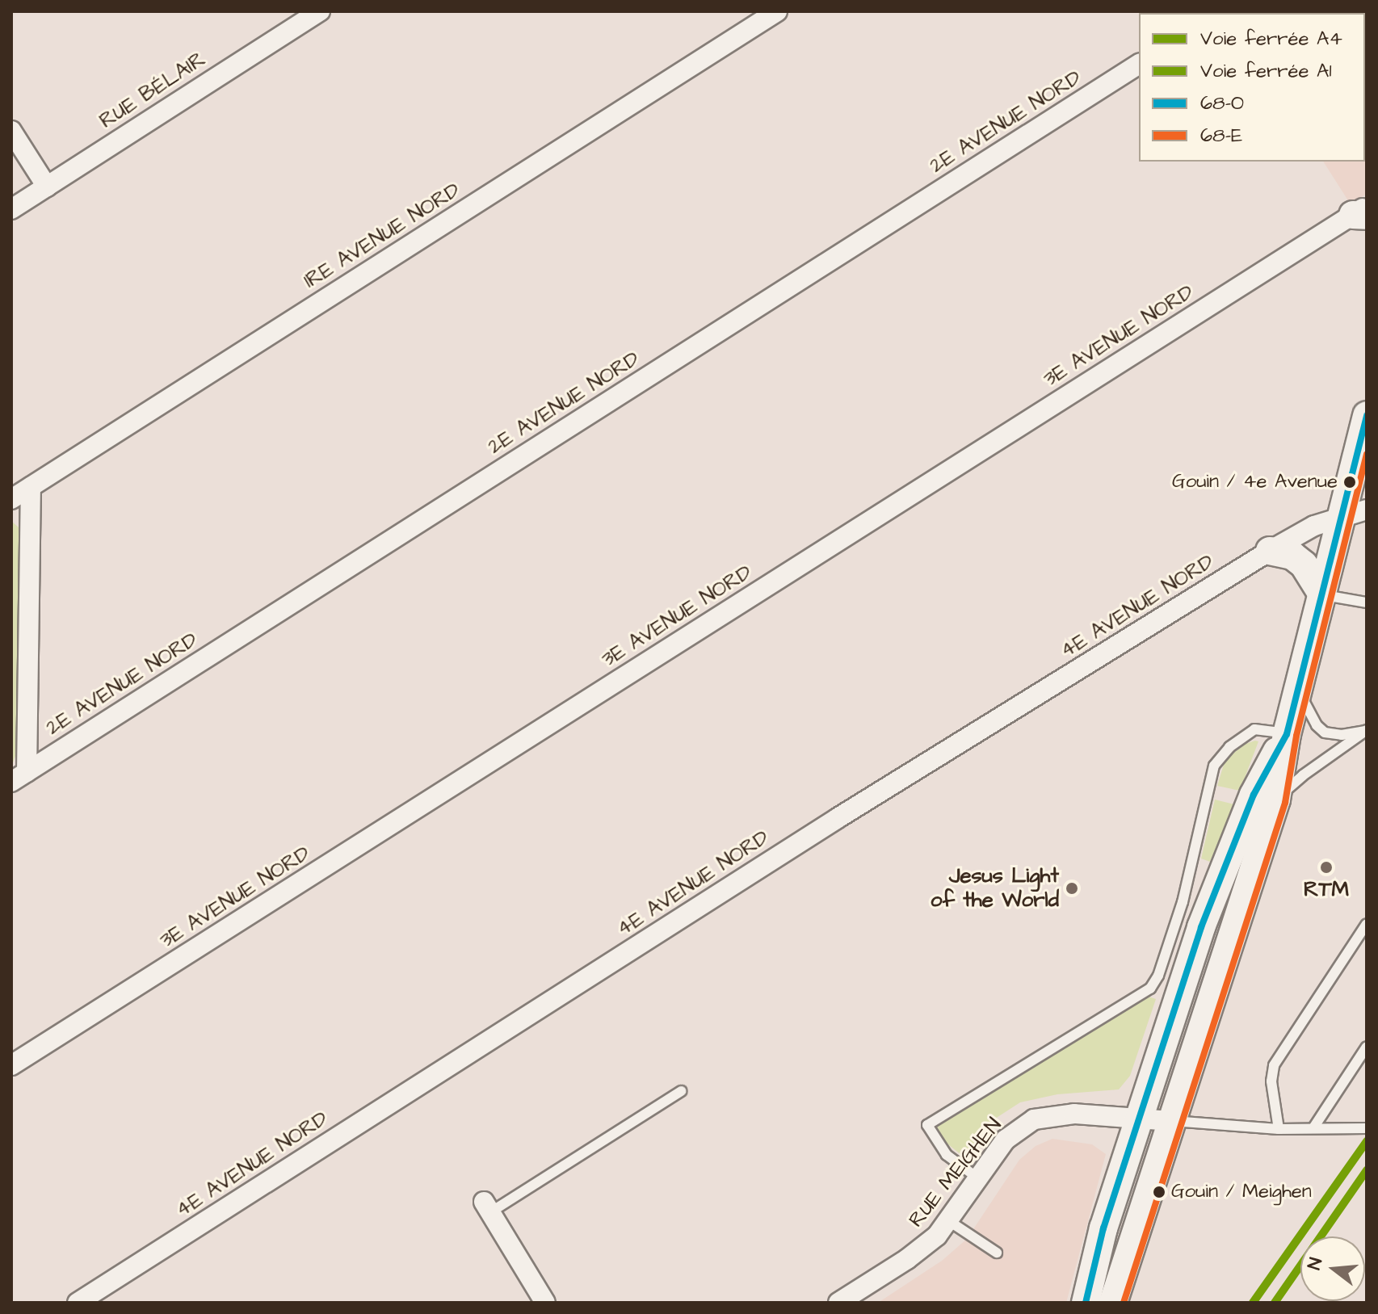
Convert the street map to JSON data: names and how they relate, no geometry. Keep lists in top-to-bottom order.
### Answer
{
  "streets": {
    "street": [
      "RUE BÉLAIR",
      "2E AVENUE NORD",
      "1RE AVENUE NORD",
      "3E AVENUE NORD",
      "4E AVENUE NORD",
      "RUE MEIGHEN"
    ]
  },
  "places": [
    "Gouin / 4e Avenue",
    "RTM",
    "Jesus Light of the World",
    "Gouin / Meighen"
  ],
  "lines": [
    "transit line 68-O",
    "transit line 68-E",
    "rail line A4",
    "rail line A1"
  ],
  "legend": [
    "Voie ferrée A4",
    "Voie ferrée A1",
    "68-O",
    "68-E"
  ],
  "north": "left"
}
